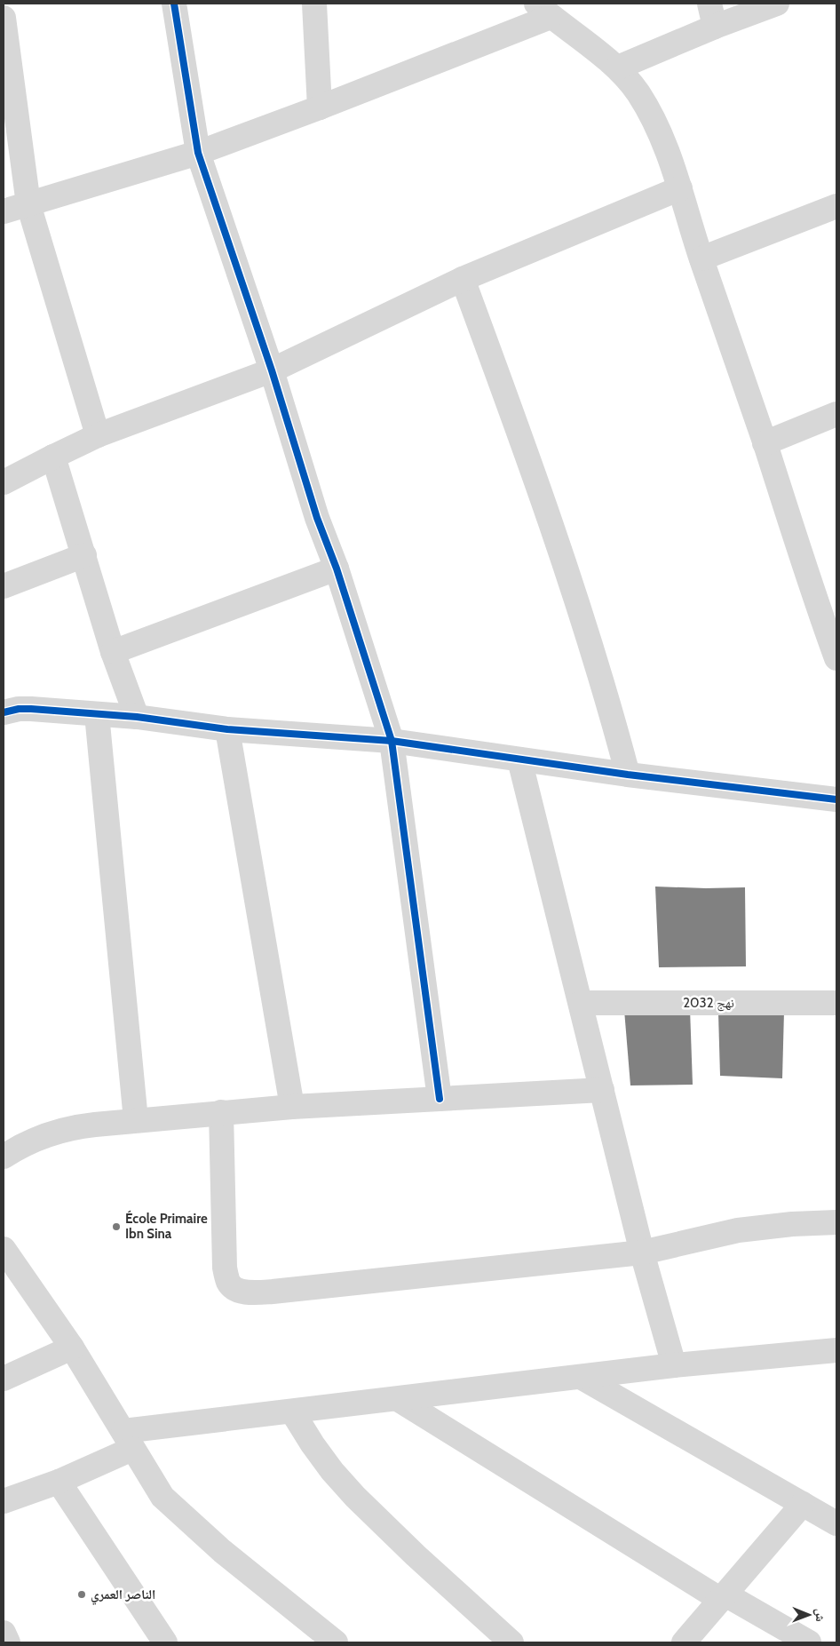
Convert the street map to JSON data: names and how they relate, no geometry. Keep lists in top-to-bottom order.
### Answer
{
  "streets": {
    "street": ["نهج 2032"]
  },
  "places": ["École Primaire Ibn Sina", "الناصر العمري"],
  "north": "right"
}
